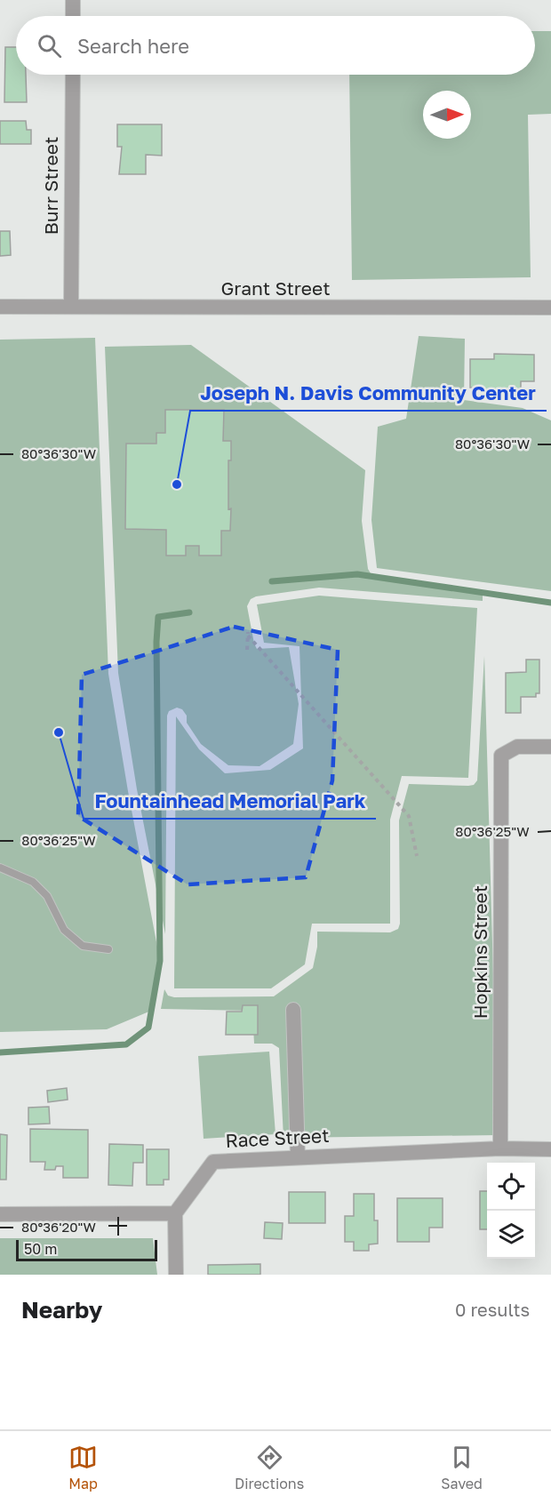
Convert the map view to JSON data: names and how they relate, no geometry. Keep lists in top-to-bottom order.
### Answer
{
  "streets": {
    "street": [
      "Burr Street",
      "Grant Street",
      "Hopkins Street",
      "Race Street"
    ]
  },
  "crossings": [
    ["Burr Street", "Grant Street"],
    ["Hopkins Street", "Race Street"]
  ],
  "places": ["Joseph N. Davis Community Center", "Fountainhead Memorial Park"],
  "scale_bar": "50 m",
  "north": "right",
  "page": {
    "search": "Search here",
    "scale": "50 m",
    "heading": ["Nearby", "0 results"],
    "nav": ["Map", "Directions", "Saved"]
  },
  "coordinates": ["80°36'30\"W", "80°36'25\"W", "80°36'20\"W"]
}
